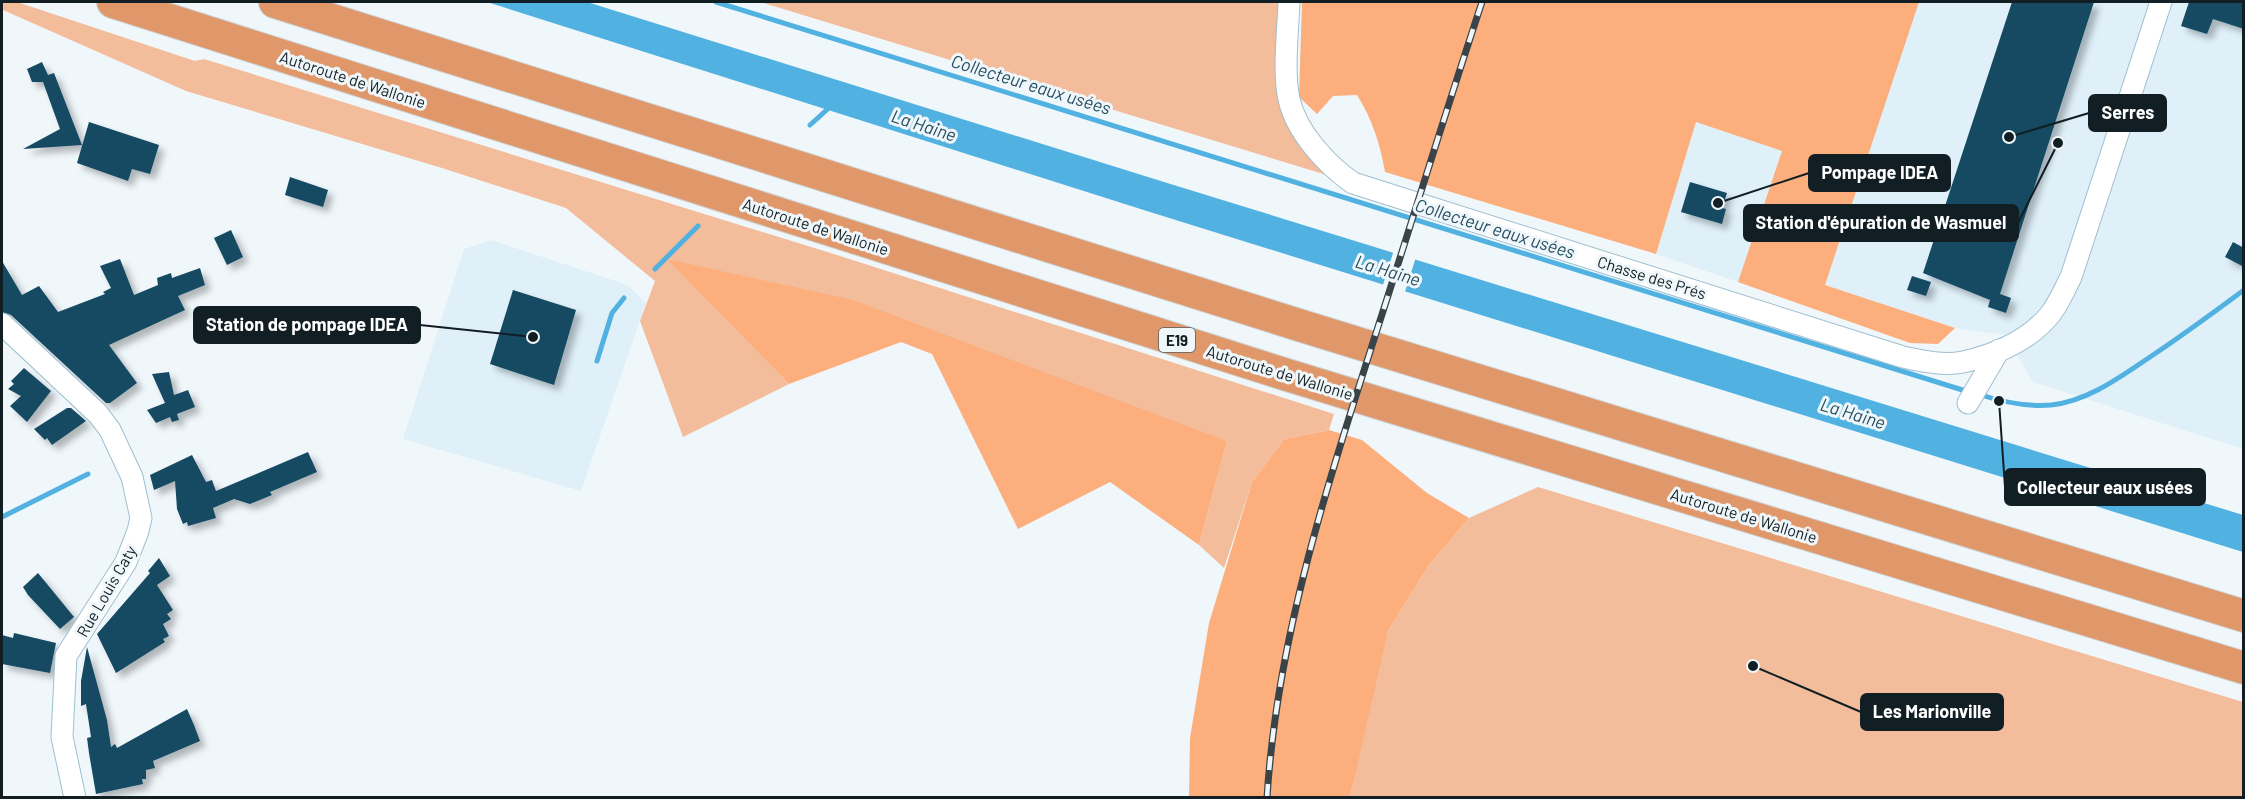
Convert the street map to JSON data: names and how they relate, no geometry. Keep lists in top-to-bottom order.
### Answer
{
  "streets": {
    "highway": ["Autoroute de Wallonie", "E19"],
    "street": ["Chasse des Prés", "Rue Louis Caty"]
  },
  "water": ["Collecteur eaux usées", "La Haine"],
  "places": [
    "Serres",
    "Station d'épuration de Wasmuel",
    "Pompage IDEA",
    "Station de pompage IDEA",
    "Collecteur eaux usées",
    "Les Marionville"
  ]
}
